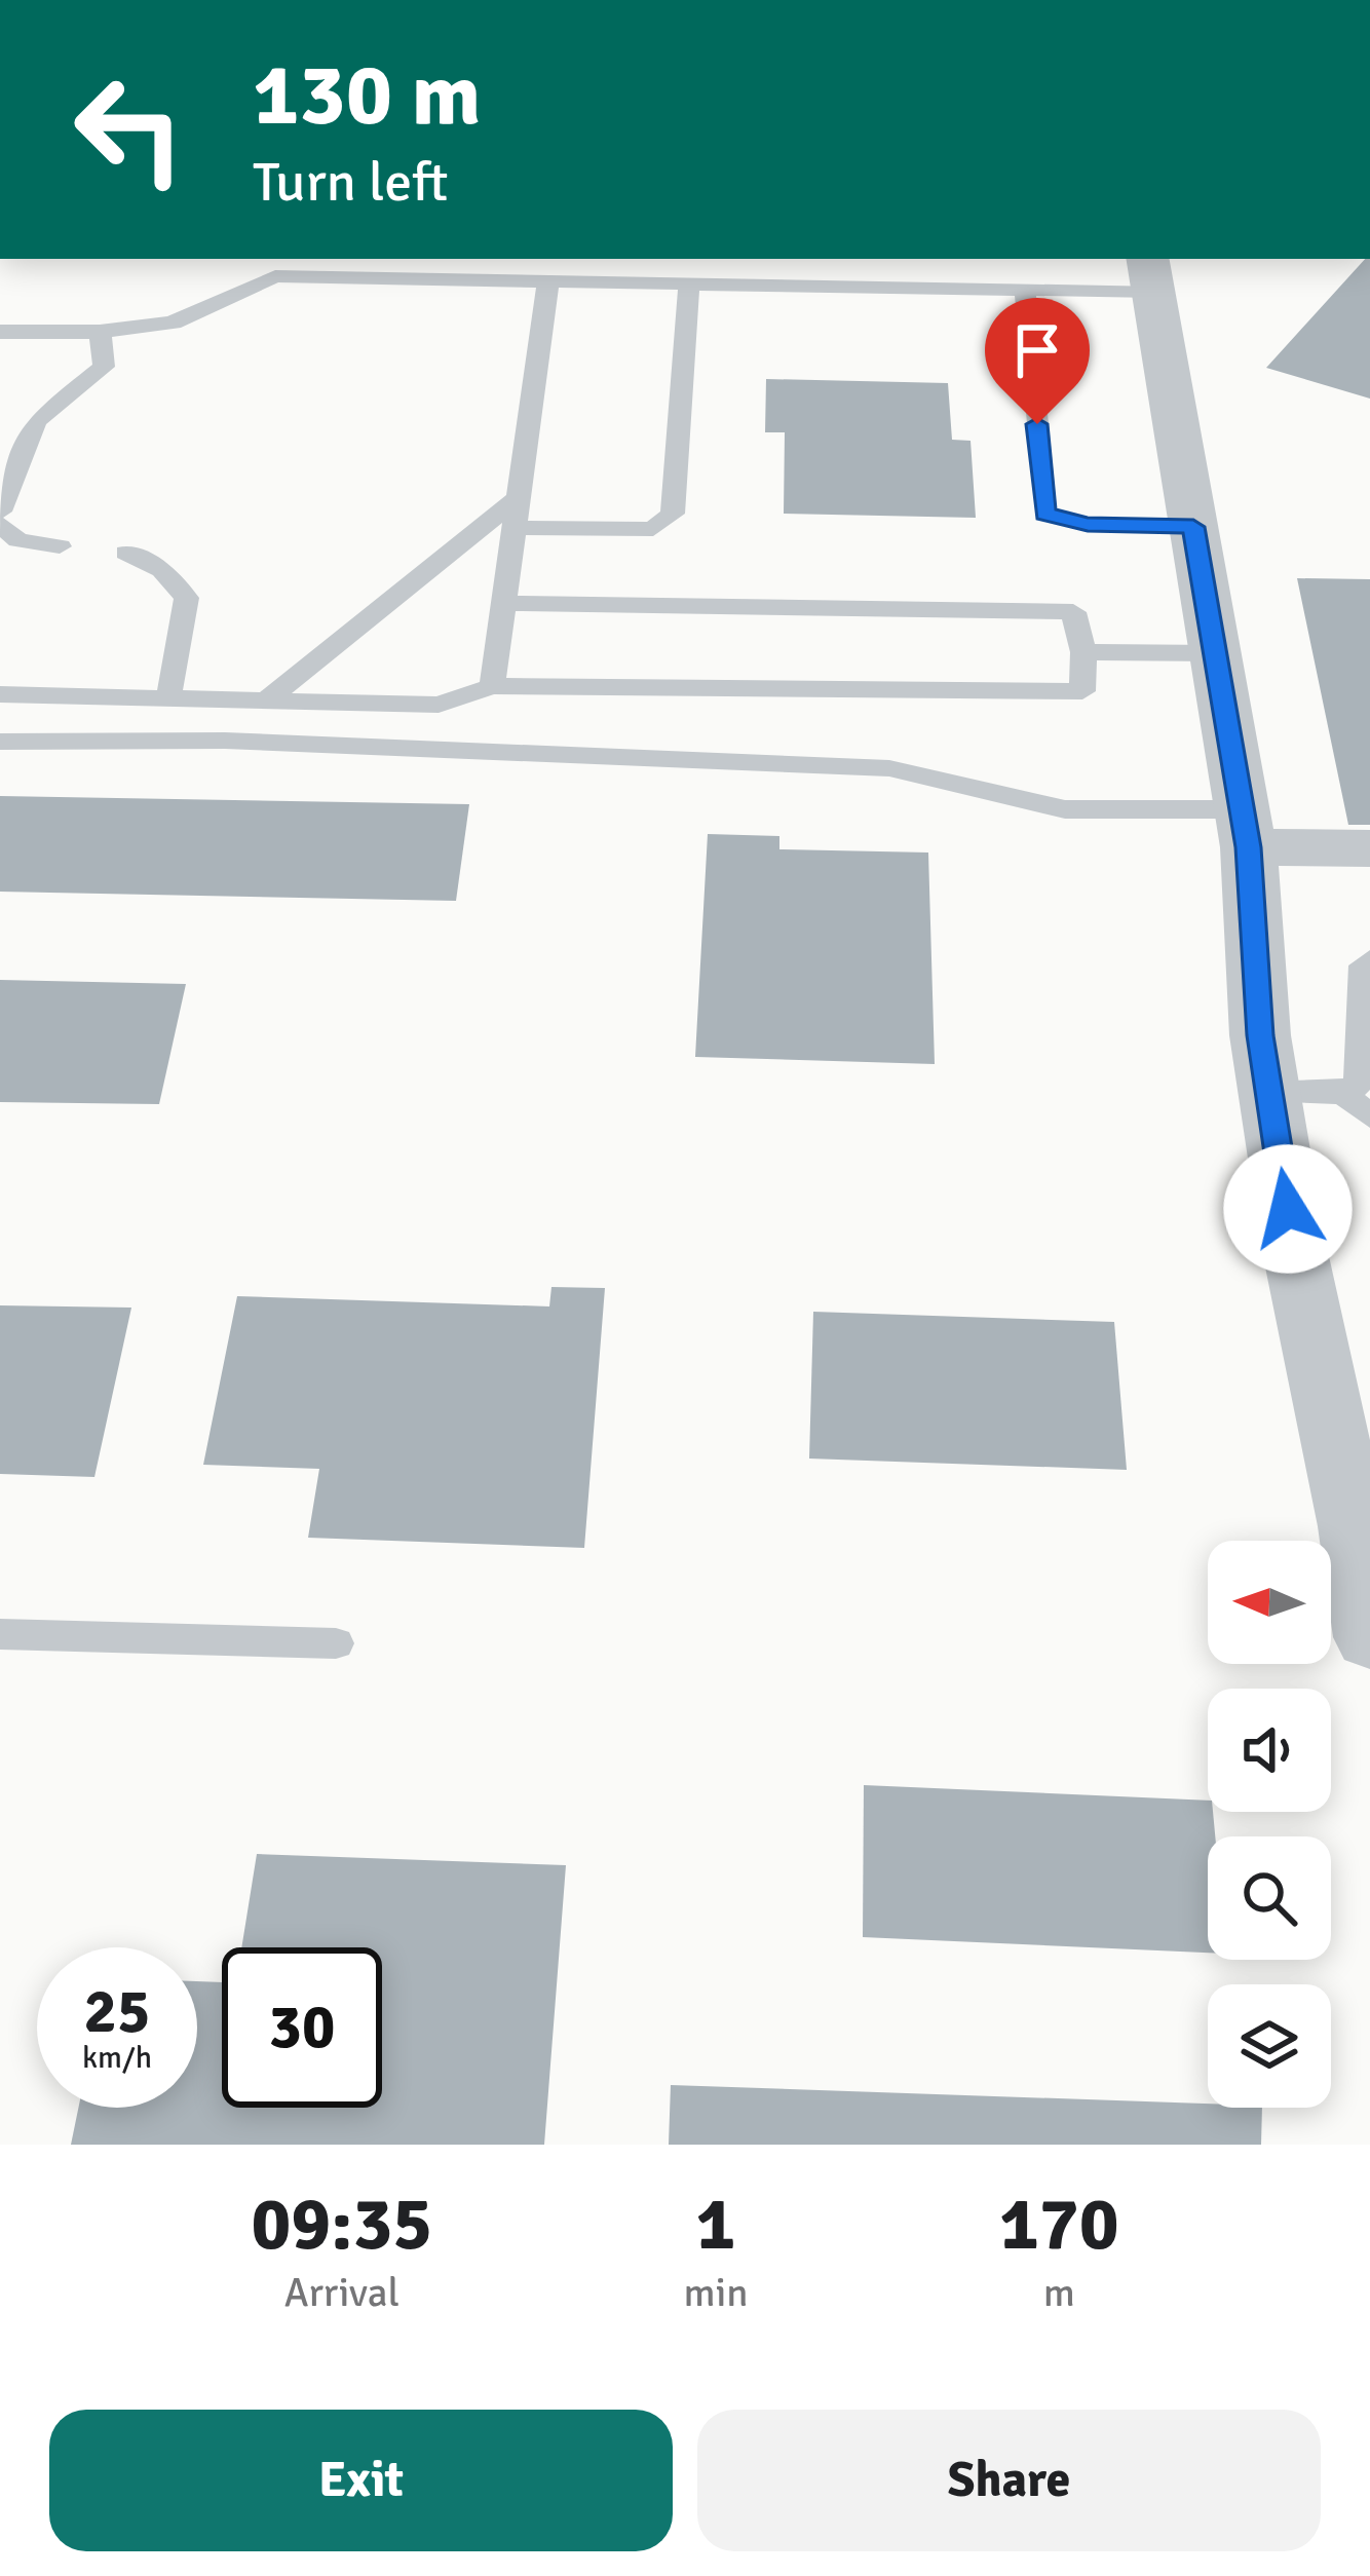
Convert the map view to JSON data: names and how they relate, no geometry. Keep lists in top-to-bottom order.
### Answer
{
  "north": "left",
  "page": {
    "turn": ["130 m", "Turn left"],
    "speed": "25 km/h",
    "limit": "30",
    "eta": [
      "09:35",
      "Arrival",
      "1",
      "min",
      "170",
      "m"
    ],
    "buttons": ["Exit", "Share"]
  }
}
